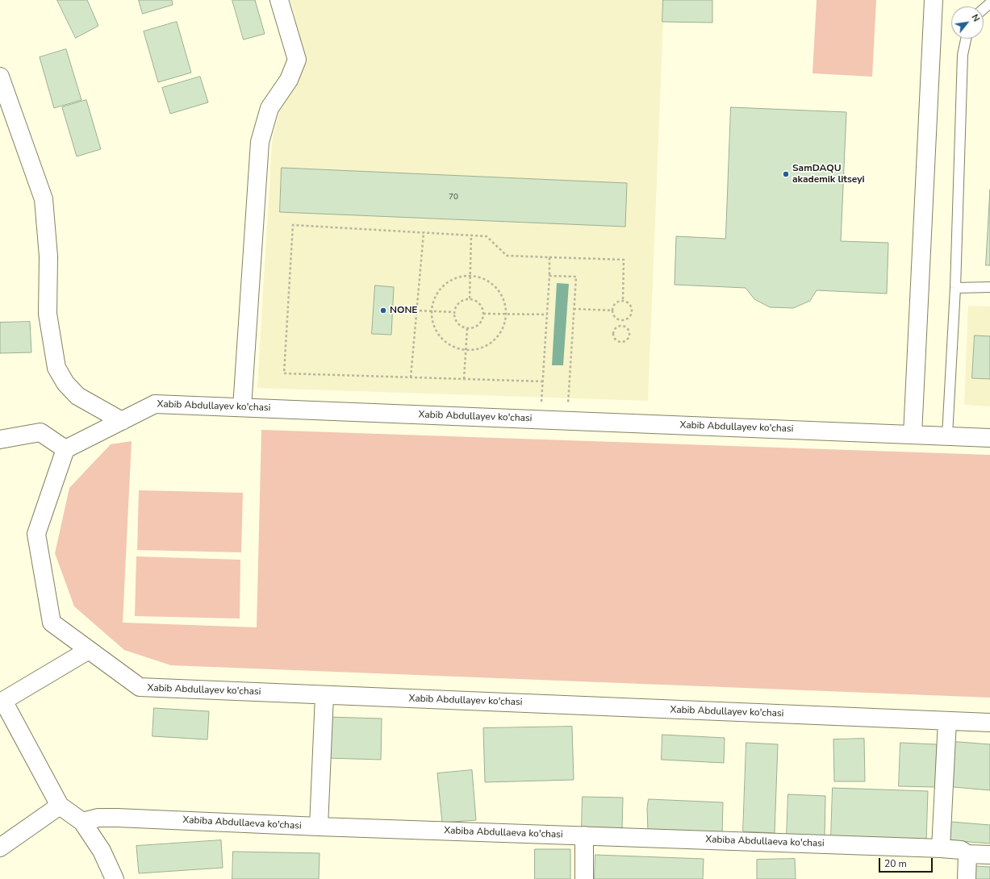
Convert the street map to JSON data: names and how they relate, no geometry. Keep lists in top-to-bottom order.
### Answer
{
  "streets": {
    "street": ["Xabib Abdullayev ko'chasi", "Xabiba Abdullaeva ko'chasi"]
  },
  "places": ["SamDAQU akademik litseyi", "NONE"],
  "house_numbers": ["70"],
  "scale_bar": "20 m",
  "north": "top right"
}
